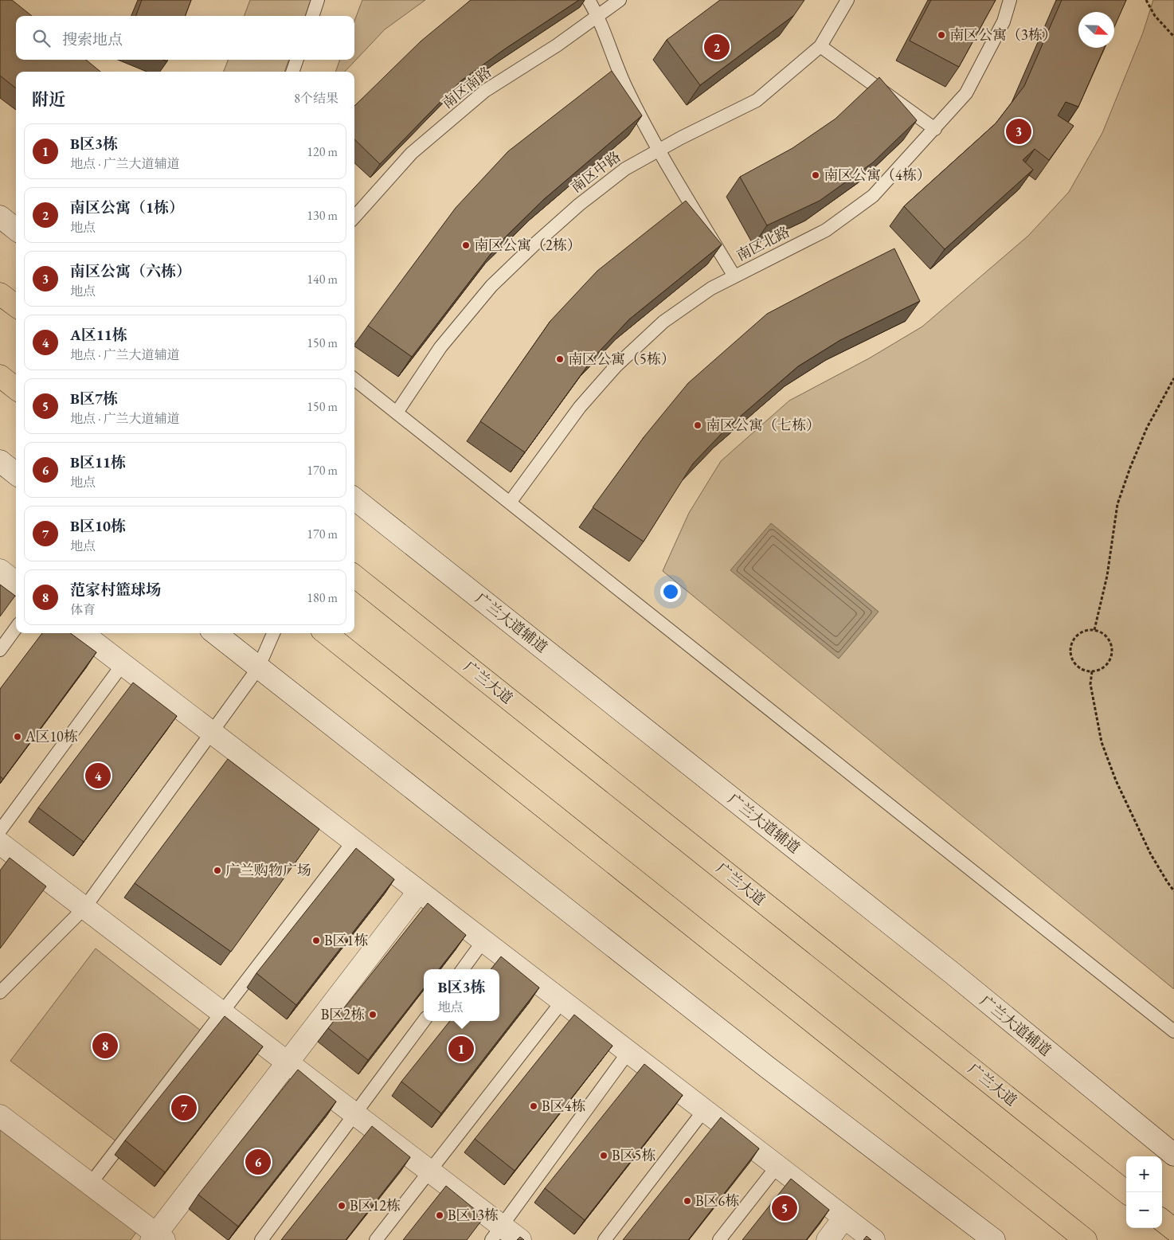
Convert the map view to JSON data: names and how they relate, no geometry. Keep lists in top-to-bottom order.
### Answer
{
  "streets": {
    "main road": ["广兰大道"],
    "street": ["广兰大道辅道"],
    "lane": ["南区南路", "南区中路", "南区北路"]
  },
  "places": [
    "南区公寓（3栋）",
    "南区公寓（4栋）",
    "南区公寓（2栋）",
    "南区公寓（5栋）",
    "南区公寓（七栋）",
    "A区10栋",
    "广兰购物广场",
    "B区1栋",
    "B区2栋",
    "B区4栋",
    "B区5栋",
    "B区6栋",
    "B区12栋",
    "B区13栋"
  ],
  "north": "bottom right",
  "page": {
    "search": "搜索地点",
    "pins": [
      "2",
      "3",
      "4",
      "8",
      "1",
      "7",
      "6",
      "5"
    ],
    "heading": ["附近", "8个结果"],
    "list": [
      {
        "mark": "1",
        "name": "B区3栋",
        "note": "地点 · 广兰大道辅道",
        "value": "120 m"
      },
      {
        "mark": "2",
        "name": "南区公寓（1栋）",
        "note": "地点",
        "value": "130 m"
      },
      {
        "mark": "3",
        "name": "南区公寓（六栋）",
        "note": "地点",
        "value": "140 m"
      },
      {
        "mark": "4",
        "name": "A区11栋",
        "note": "地点 · 广兰大道辅道",
        "value": "150 m"
      },
      {
        "mark": "5",
        "name": "B区7栋",
        "note": "地点 · 广兰大道辅道",
        "value": "150 m"
      },
      {
        "mark": "6",
        "name": "B区11栋",
        "note": "地点",
        "value": "170 m"
      },
      {
        "mark": "7",
        "name": "B区10栋",
        "note": "地点",
        "value": "170 m"
      },
      {
        "mark": "8",
        "name": "范家村篮球场",
        "note": "体育",
        "value": "180 m"
      }
    ],
    "popup": ["B区3栋", "地点"],
    "map_buttons": ["+", "−"]
  }
}
